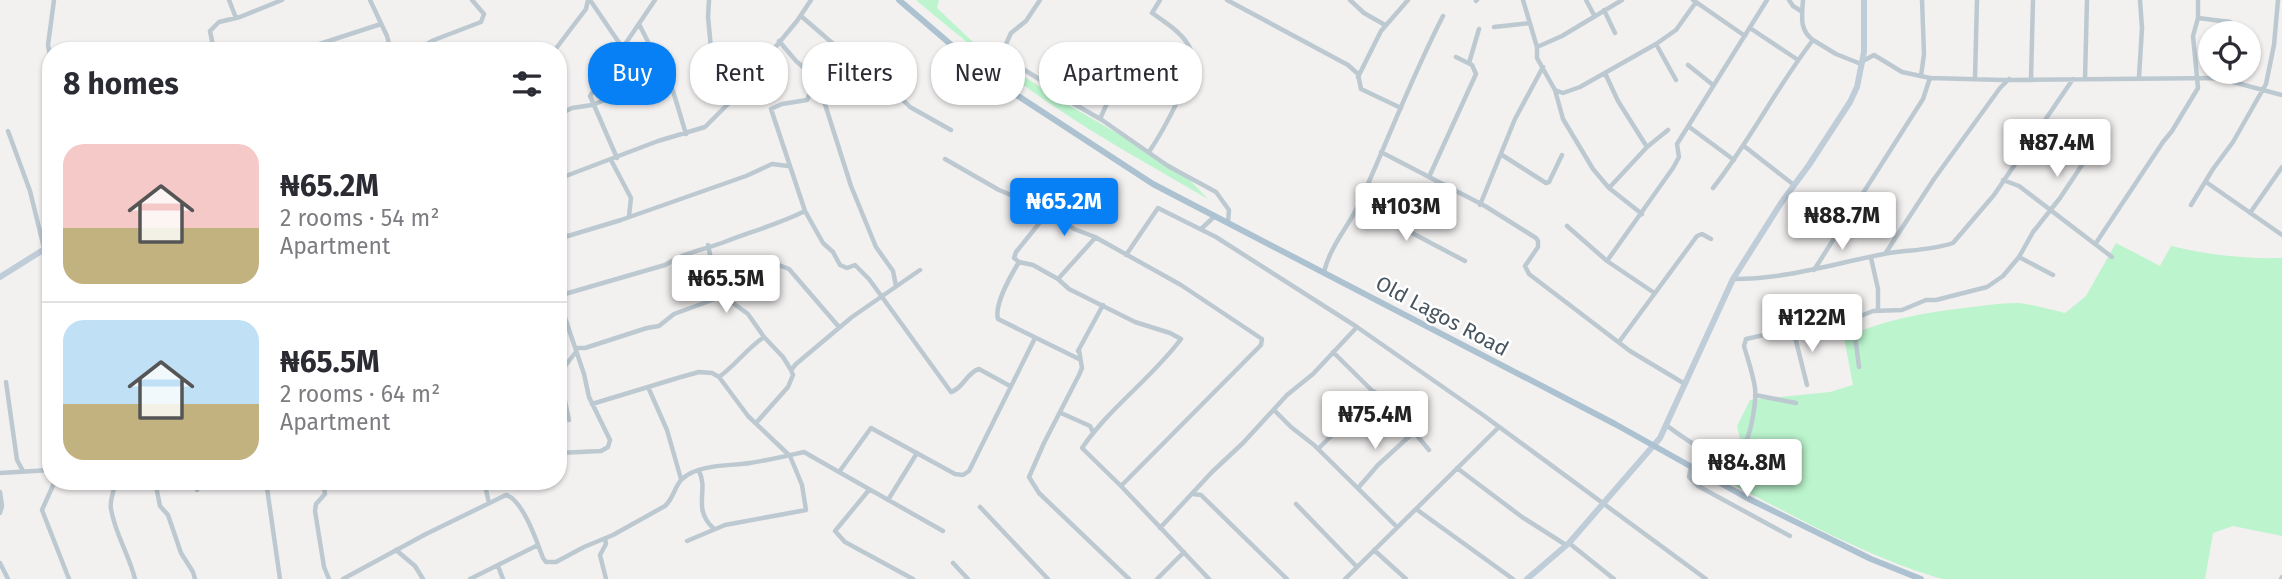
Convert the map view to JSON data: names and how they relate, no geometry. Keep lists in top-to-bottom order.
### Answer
{
  "streets": {
    "main road": ["Old Lagos Road"]
  },
  "page": {
    "chip": [
      "Buy",
      "Rent",
      "Filters",
      "New",
      "Apartment"
    ],
    "heading": "8 homes",
    "price": [
      "₦87.4M",
      "₦65.2M",
      "₦103M",
      "₦88.7M",
      "₦65.5M",
      "₦122M",
      "₦75.4M",
      "₦84.8M"
    ],
    "list": [
      {
        "name": "₦65.2M",
        "note": "2 rooms · 54 m² · Apartment"
      },
      {
        "name": "₦65.5M",
        "note": "2 rooms · 64 m² · Apartment"
      }
    ]
  }
}
